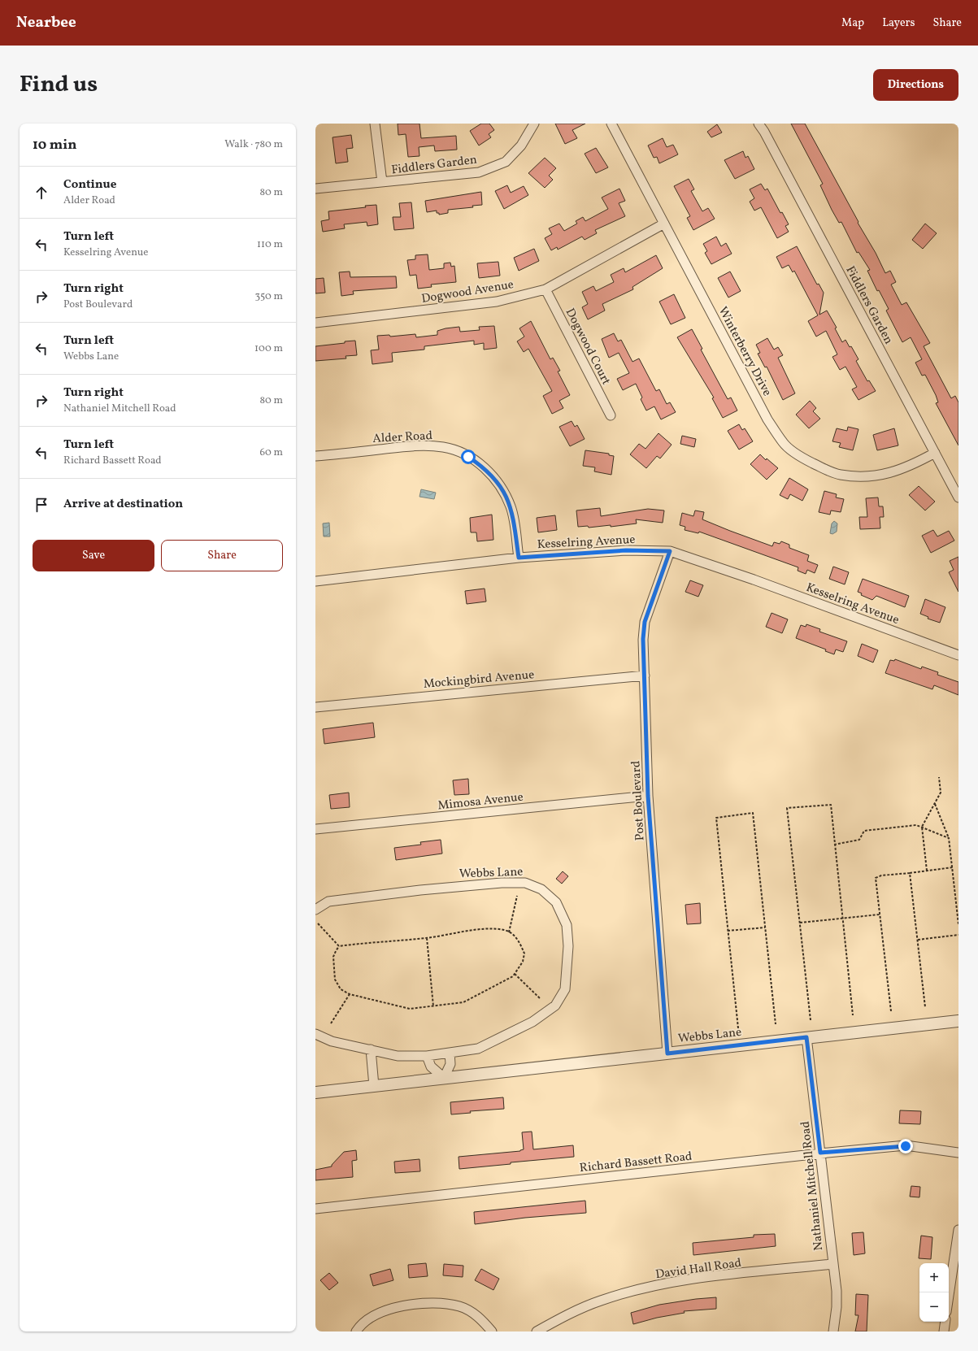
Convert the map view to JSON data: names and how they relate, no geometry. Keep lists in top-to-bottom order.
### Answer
{
  "streets": {
    "street": [
      "Fiddlers Garden",
      "Dogwood Avenue",
      "Dogwood Court",
      "Winterberry Drive",
      "Alder Road",
      "Kesselring Avenue",
      "Mockingbird Avenue",
      "Mimosa Avenue",
      "Post Boulevard",
      "Webbs Lane",
      "Richard Bassett Road",
      "Nathaniel Mitchell Road",
      "David Hall Road"
    ]
  },
  "crossings": [
    ["Fiddlers Garden", "Winterberry Drive"],
    ["Dogwood Avenue", "Dogwood Court"],
    ["Dogwood Avenue", "Winterberry Drive"],
    ["Alder Road", "Kesselring Avenue"],
    ["Kesselring Avenue", "Post Boulevard"],
    ["Mockingbird Avenue", "Post Boulevard"],
    ["Mimosa Avenue", "Post Boulevard"],
    ["Post Boulevard", "Webbs Lane"],
    ["Webbs Lane", "Nathaniel Mitchell Road"],
    ["Richard Bassett Road", "Nathaniel Mitchell Road"],
    ["Nathaniel Mitchell Road", "David Hall Road"]
  ],
  "page": {
    "header": "Nearbee",
    "nav": ["Map", "Layers", "Share"],
    "title": "Find us",
    "buttons": [
      "Directions",
      ["Save", "Share"]
    ],
    "heading": ["10 min", "Walk · 780 m"],
    "list": [
      ["Continue", "Alder Road", "80 m"],
      ["Turn left", "Kesselring Avenue", "110 m"],
      ["Turn right", "Post Boulevard", "350 m"],
      ["Turn left", "Webbs Lane", "100 m"],
      ["Turn right", "Nathaniel Mitchell Road", "80 m"],
      ["Turn left", "Richard Bassett Road", "60 m"],
      "Arrive at destination"
    ],
    "map_buttons": ["+", "−"]
  }
}
